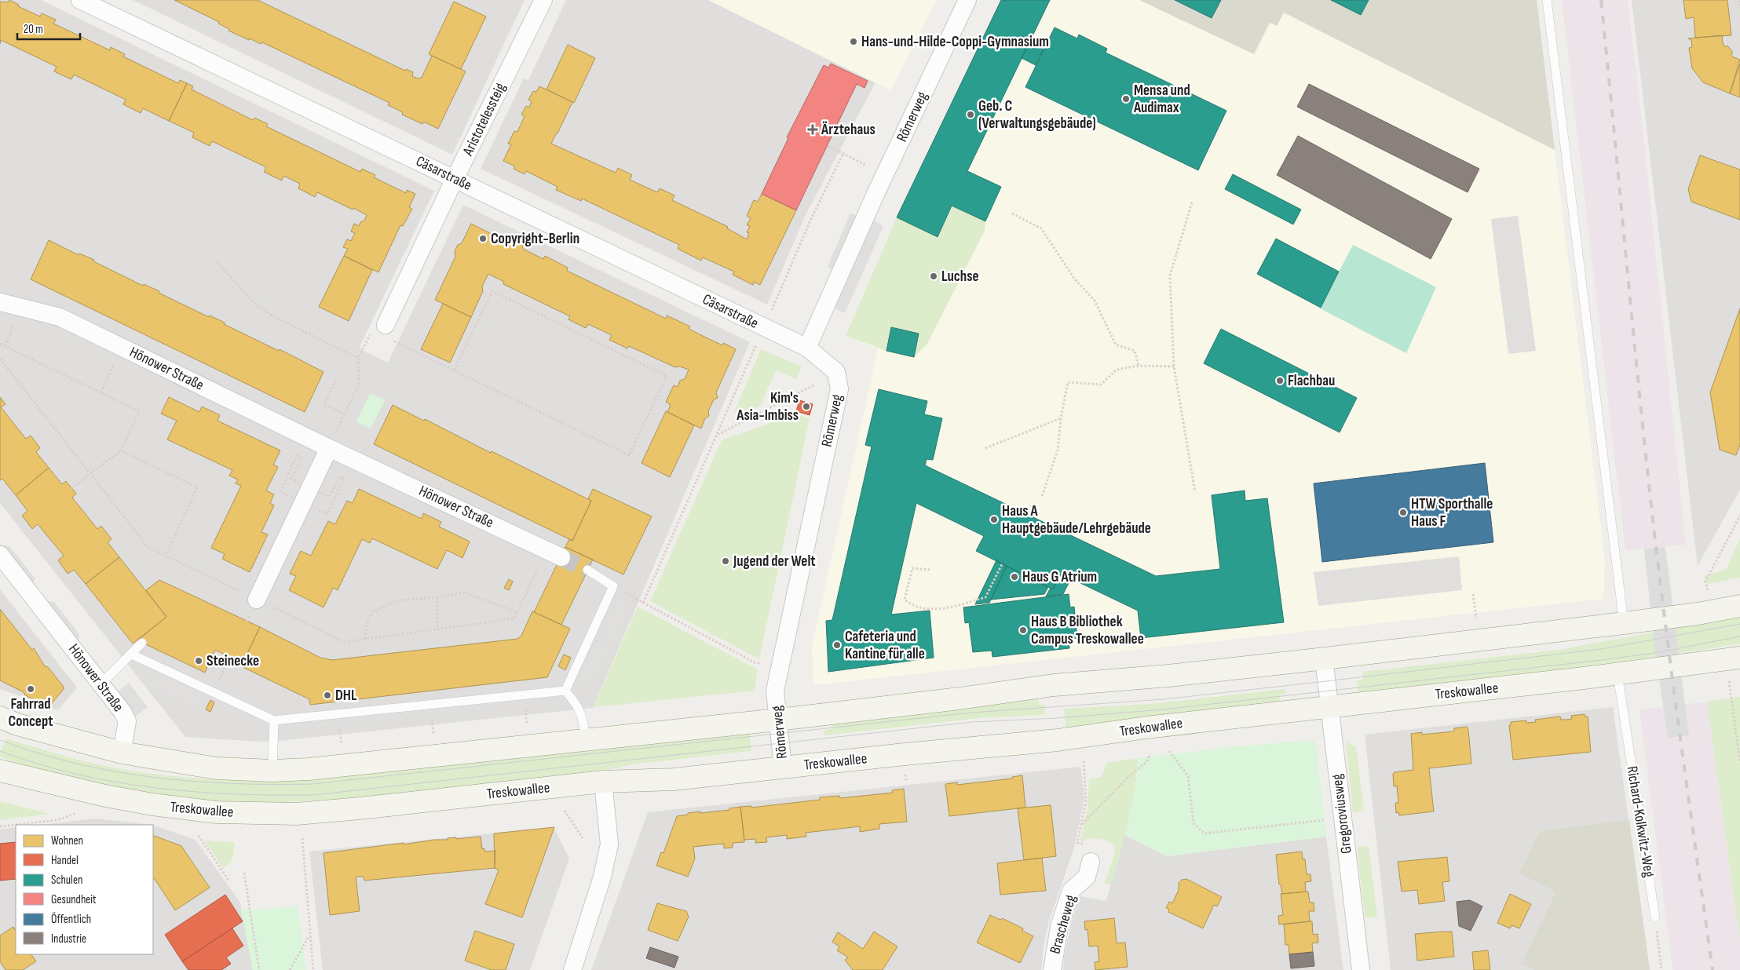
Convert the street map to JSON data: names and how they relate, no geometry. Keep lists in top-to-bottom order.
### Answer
{
  "streets": {
    "main road": ["Treskowallee"],
    "street": [
      "Römerweg",
      "Aristotelessteig",
      "Cäsarstraße",
      "Hönower Straße",
      "Gregoroviusweg",
      "Brascheweg"
    ],
    "lane": ["Richard-Kolkwitz-Weg"]
  },
  "crossings": [
    ["Römerweg", "Cäsarstraße"],
    ["Römerweg", "Treskowallee"],
    ["Aristotelessteig", "Cäsarstraße"],
    ["Treskowallee", "Gregoroviusweg"],
    ["Treskowallee", "Richard-Kolkwitz-Weg"]
  ],
  "places": {
    "other": [
      "Hans-und-Hilde-Coppi-Gymnasium",
      "Mensa und Audimax",
      "Geb. C (Verwaltungsgebäude)",
      "Copyright-Berlin",
      "Luchse",
      "Flachbau",
      "Kim's Asia-Imbiss",
      "HTW Sporthalle Haus F",
      "Haus A Hauptgebäude/Lehrgebäude",
      "Jugend der Welt",
      "Haus G Atrium",
      "Haus B Bibliothek Campus Treskowallee",
      "Cafeteria und Kantine für alle",
      "Steinecke",
      "Fahrrad Concept",
      "DHL"
    ],
    "health": ["Ärztehaus"]
  },
  "legend": [
    "Wohnen",
    "Handel",
    "Schulen",
    "Gesundheit",
    "Öffentlich",
    "Industrie"
  ],
  "scale_bar": "20 m"
}
